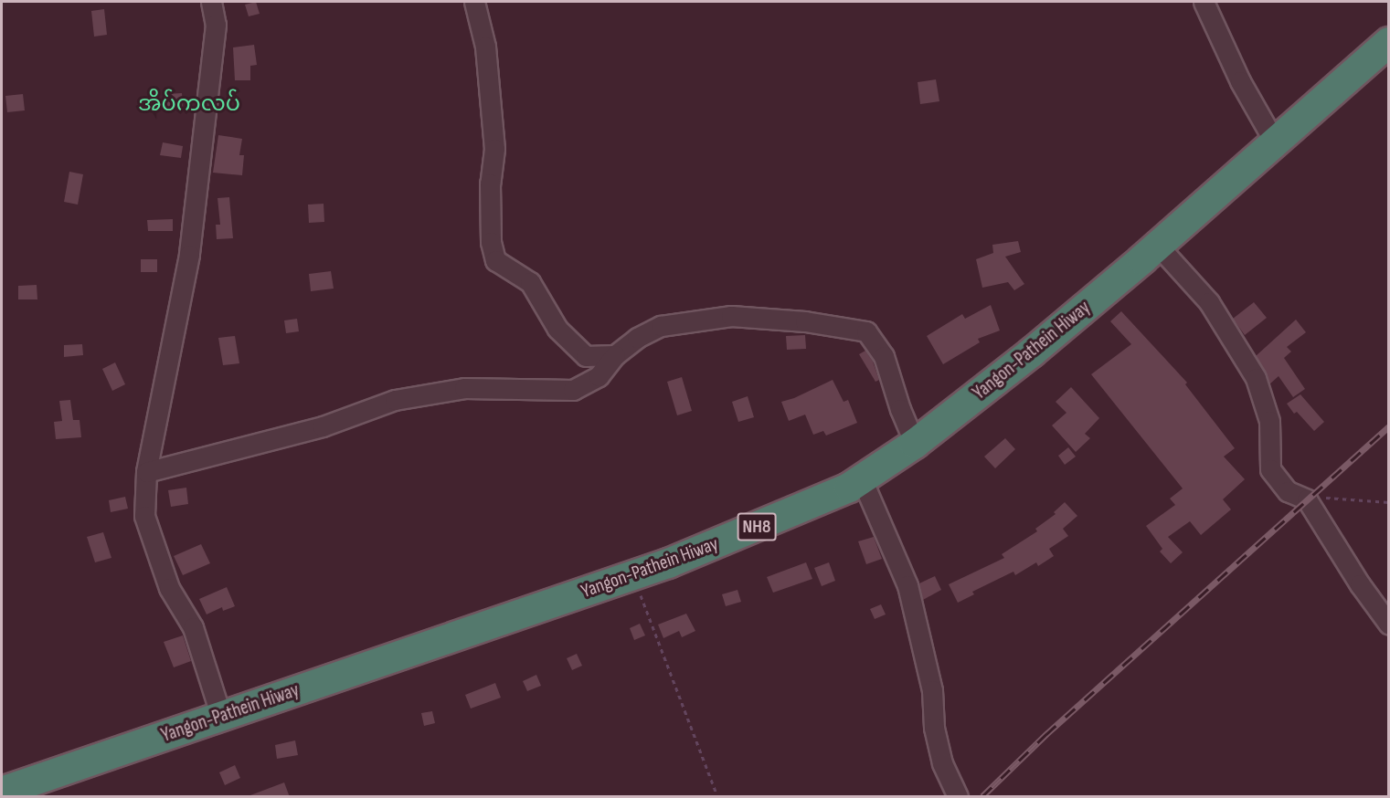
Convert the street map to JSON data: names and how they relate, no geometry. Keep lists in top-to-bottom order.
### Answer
{
  "streets": {
    "highway": ["Yangon-Pathein Hiway", "NH8"]
  },
  "districts": ["အိပ်ကလပ်"]
}
